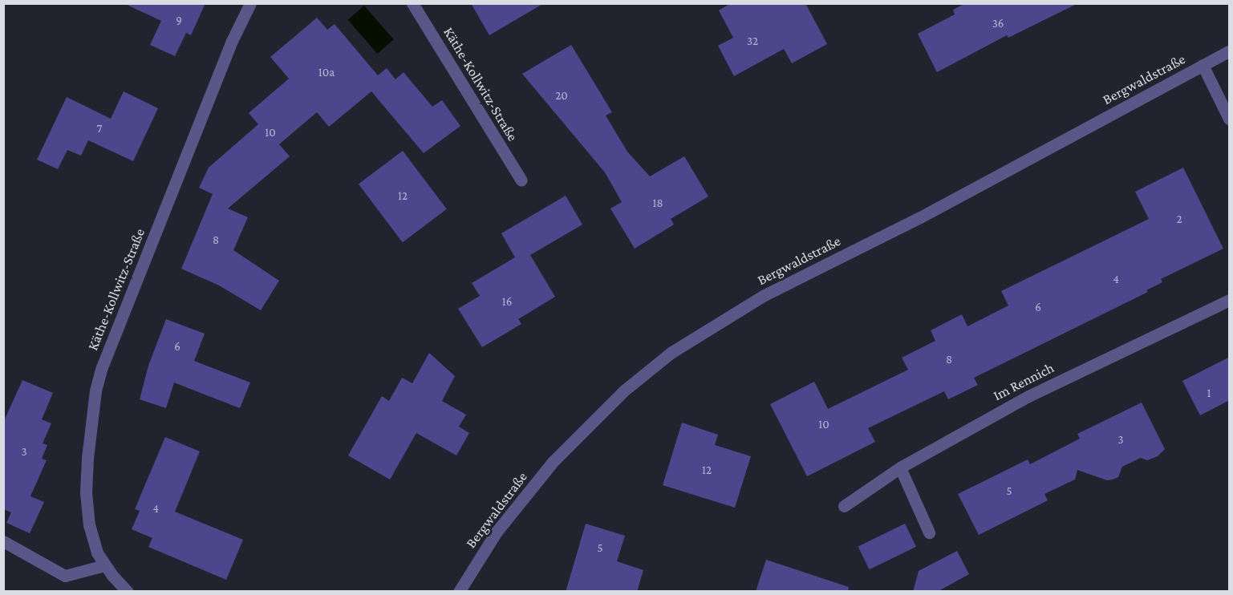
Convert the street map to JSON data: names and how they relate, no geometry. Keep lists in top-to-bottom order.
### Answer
{
  "streets": {
    "street": ["Bergwaldstraße", "Käthe-Kollwitz-Straße", "Im Rennich"]
  },
  "house_numbers": [
    "9",
    "36",
    "32",
    "10a",
    "20",
    "7",
    "10",
    "12",
    "18",
    "2",
    "8",
    "4",
    "16",
    "6",
    "6",
    "8",
    "1",
    "10",
    "3",
    "3",
    "12",
    "5",
    "4",
    "5"
  ]
}
